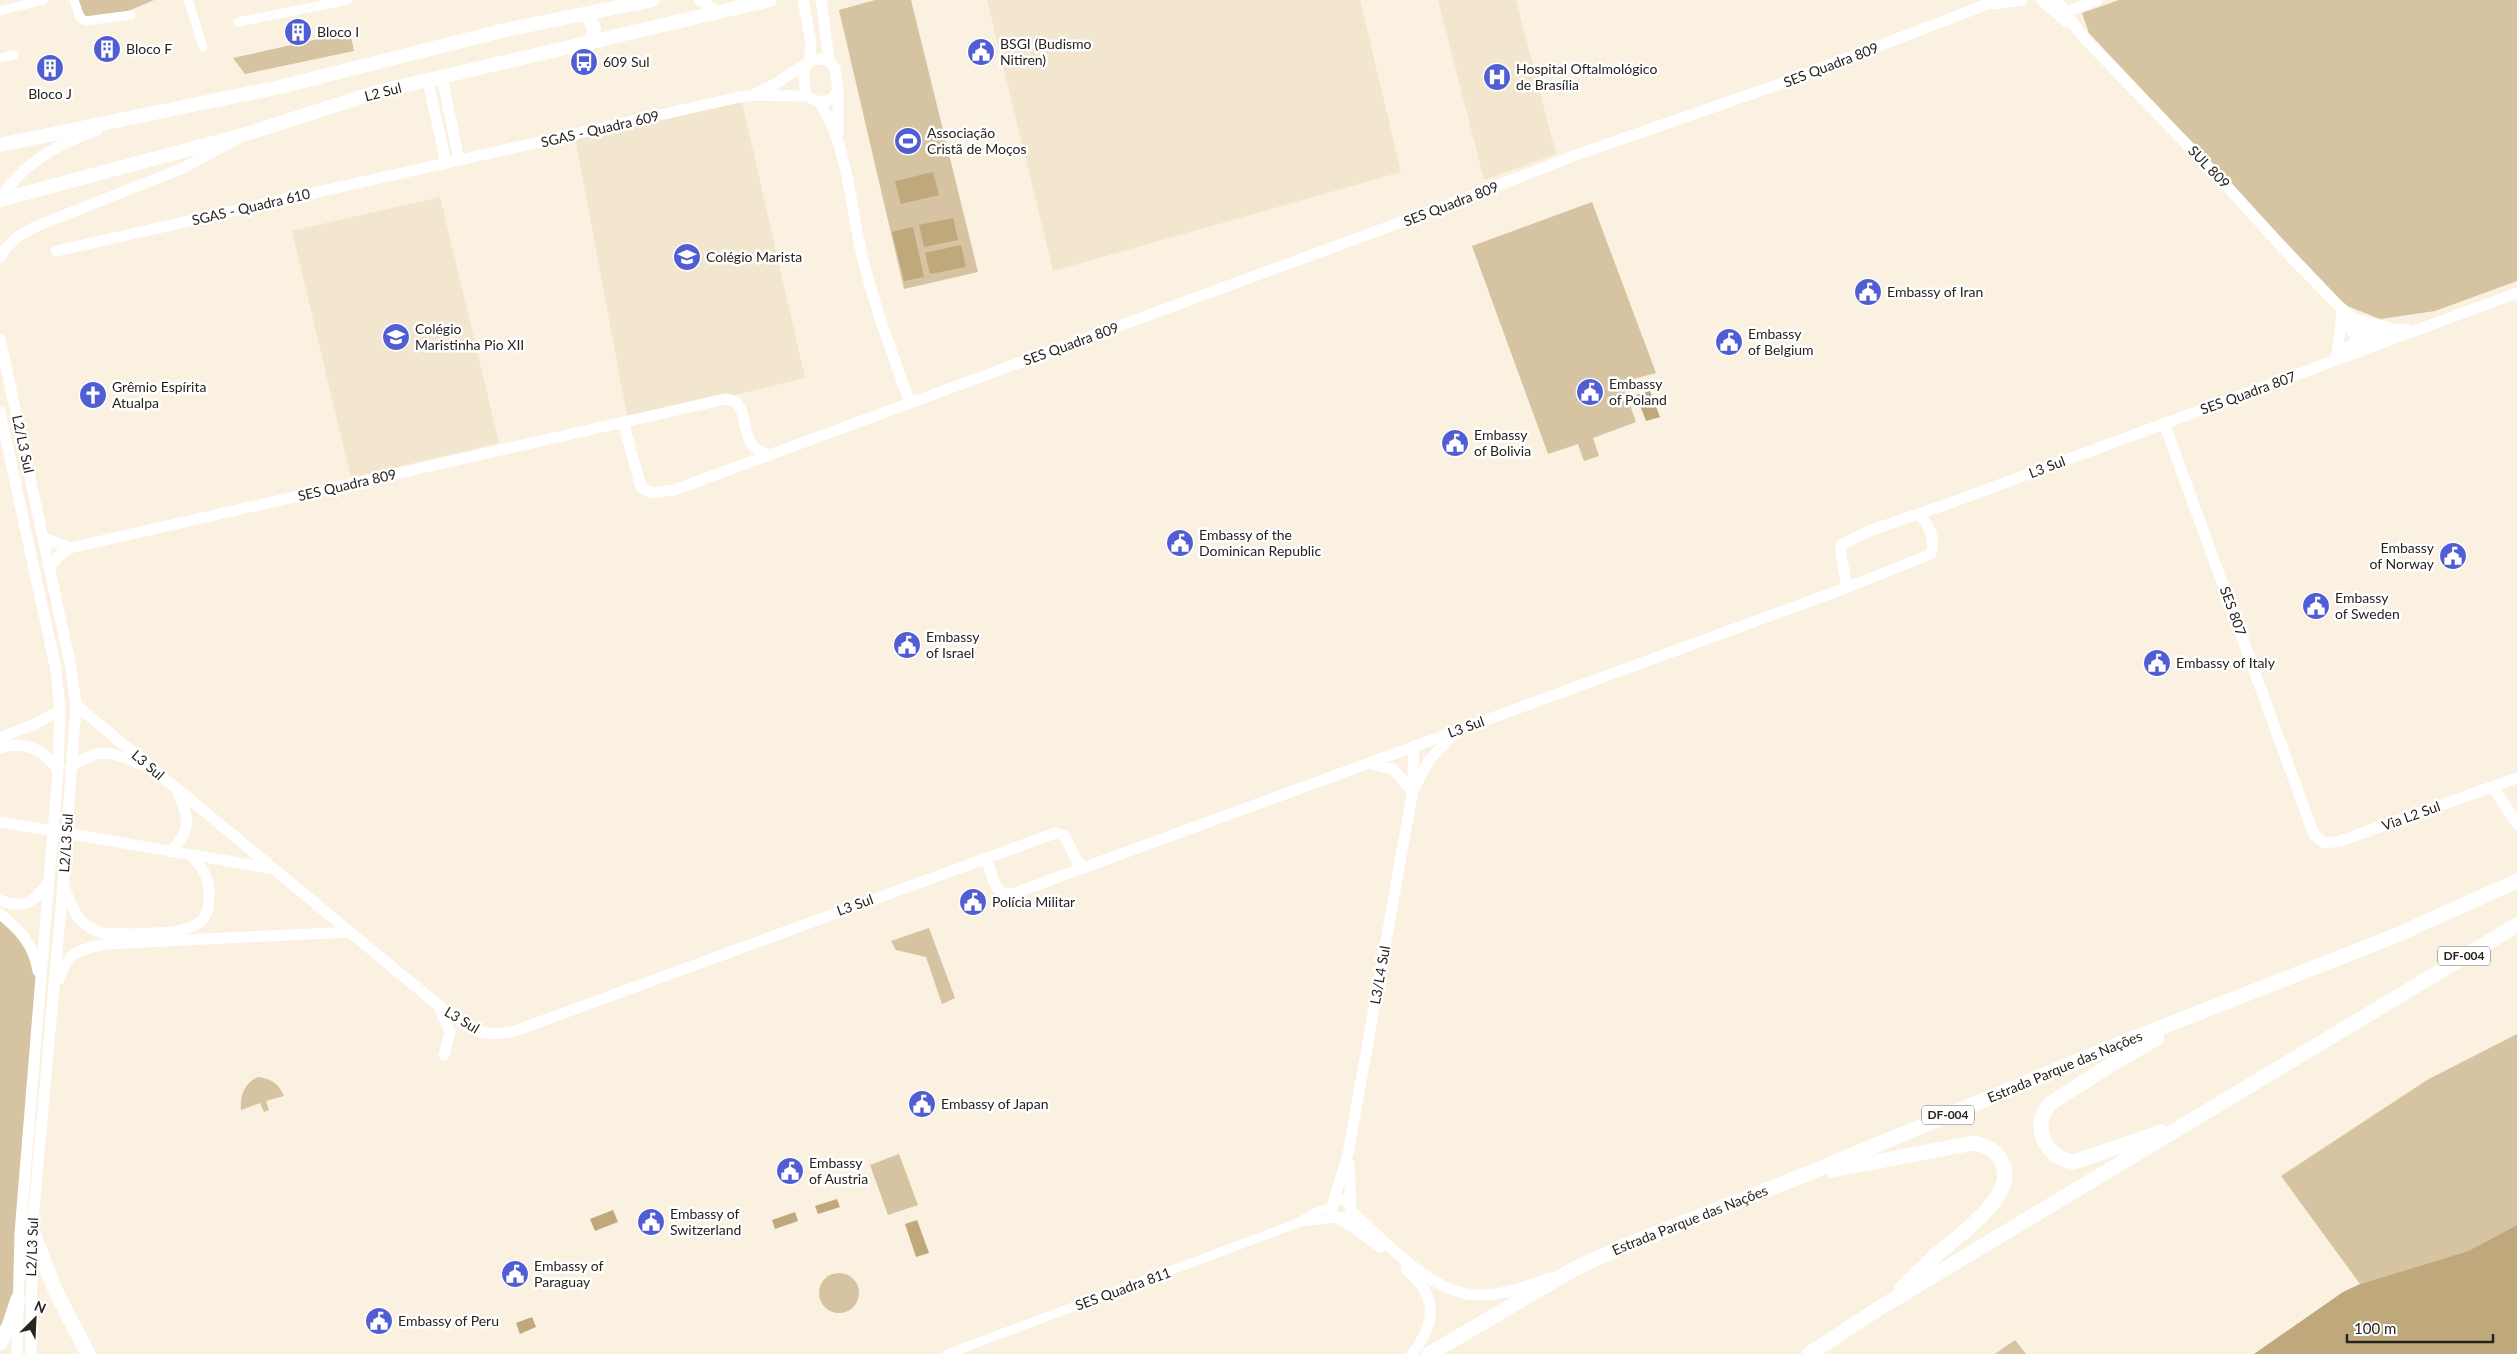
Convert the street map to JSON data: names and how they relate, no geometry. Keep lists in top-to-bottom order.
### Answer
{
  "streets": {
    "highway": ["DF-004", "Estrada Parque das Nações"],
    "main road": ["L2 Sul"],
    "street": [
      "SES Quadra 809",
      "SGAS - Quadra 609",
      "SUL 809",
      "SGAS - Quadra 610",
      "SES Quadra 807",
      "L2/L3 Sul",
      "L3 Sul",
      "SES 807",
      "Via L2 Sul",
      "L3/L4 Sul",
      "SES Quadra 811"
    ]
  },
  "crossings": [
    ["SES Quadra 809", "L2/L3 Sul"],
    ["SGAS - Quadra 609", "SGAS - Quadra 610"],
    ["SUL 809", "SES Quadra 807"],
    ["SES Quadra 807", "L3 Sul"],
    ["SES Quadra 807", "SES 807"],
    ["L2/L3 Sul", "L3 Sul"],
    ["L3 Sul", "SES 807"],
    ["L3 Sul", "L3/L4 Sul"],
    ["SES 807", "Via L2 Sul"],
    ["L3/L4 Sul", "SES Quadra 811"]
  ],
  "places": {
    "building": ["Bloco I", "Bloco F", "Bloco J"],
    "public building": [
      "BSGI (Budismo Nitiren)",
      "Embassy of Iran",
      "Embassy of Belgium",
      "Embassy of Poland",
      "Embassy of Bolivia",
      "Embassy of the Dominican Republic",
      "Embassy of Norway",
      "Embassy of Sweden",
      "Embassy of Israel",
      "Embassy of Italy",
      "Polícia Militar",
      "Embassy of Japan",
      "Embassy of Austria",
      "Embassy of Switzerland",
      "Embassy of Paraguay",
      "Embassy of Peru"
    ],
    "bus stop": ["609 Sul"],
    "hospital": ["Hospital Oftalmológico de Brasília"],
    "sports": ["Associação Cristã de Moços"],
    "school or university": ["Colégio Marista", "Colégio Maristinha Pio XII"],
    "church": ["Grêmio Espírita Atualpa"]
  },
  "scale_bar": "100 m",
  "north": "top right"
}
